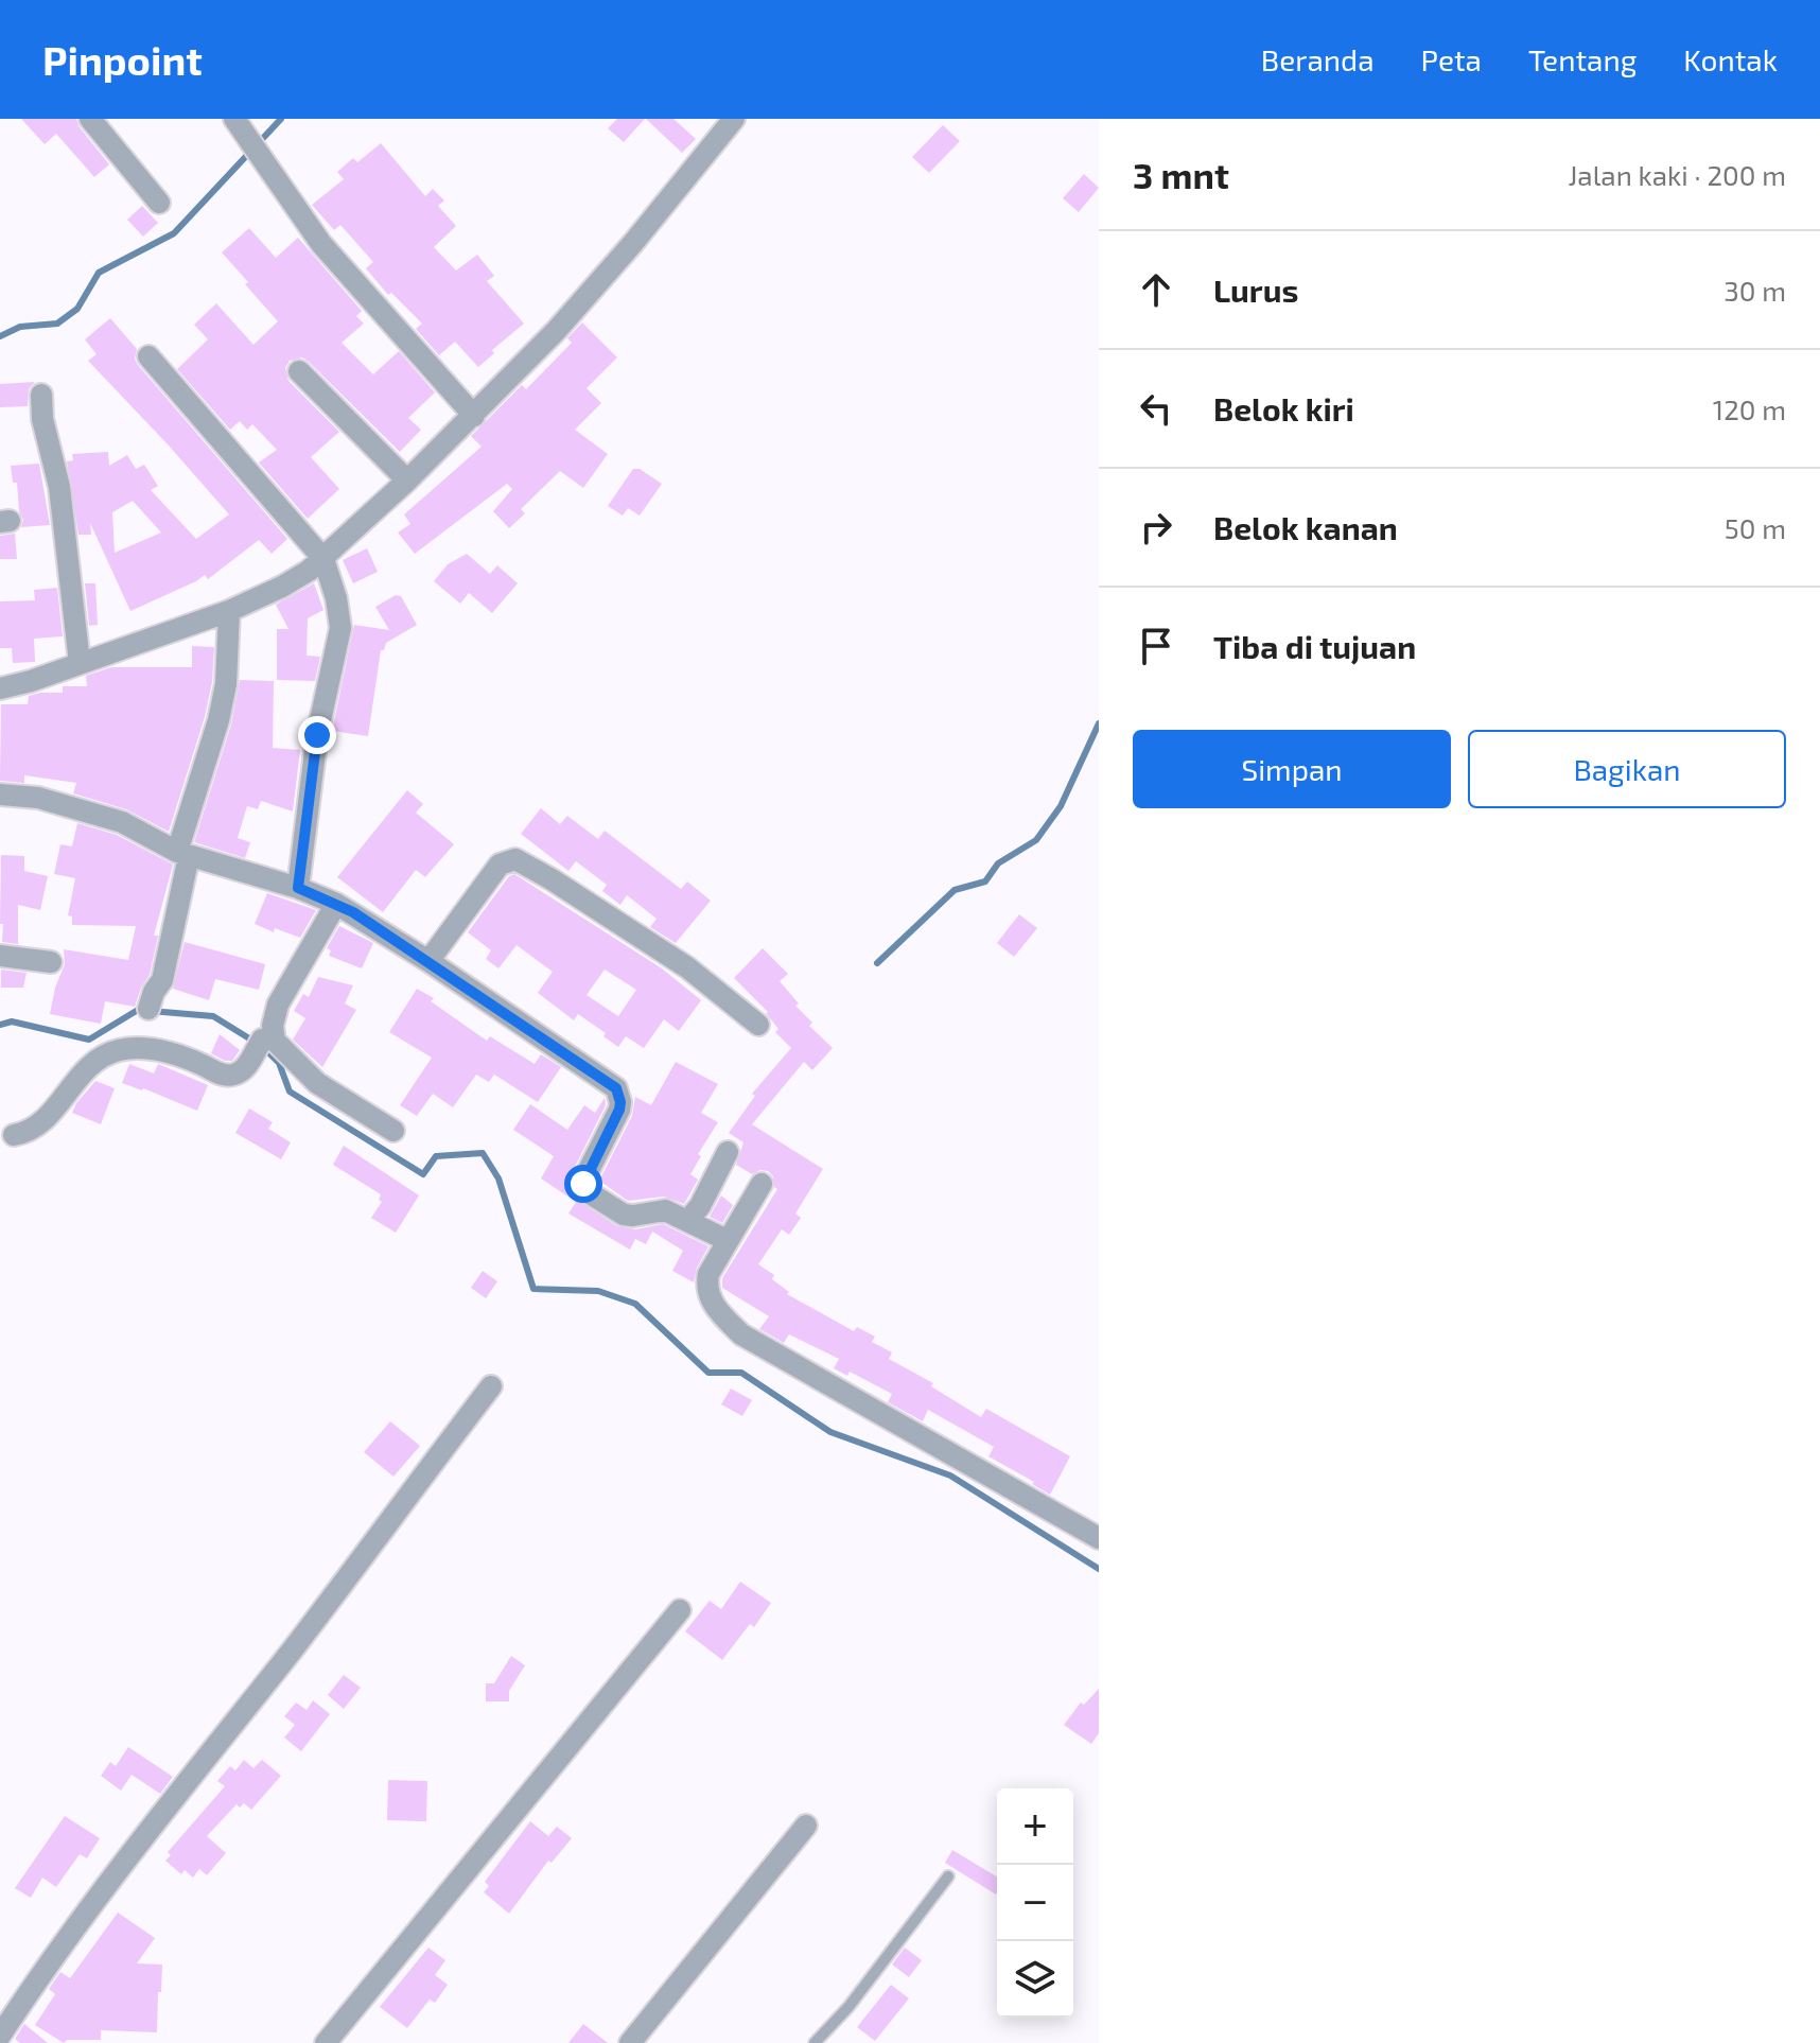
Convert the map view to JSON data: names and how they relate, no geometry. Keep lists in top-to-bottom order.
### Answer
{
  "page": {
    "header": "Pinpoint",
    "nav": [
      "Beranda",
      "Peta",
      "Tentang",
      "Kontak"
    ],
    "heading": ["3 mnt", "Jalan kaki · 200 m"],
    "list": [
      ["Lurus", "30 m"],
      ["Belok kiri", "120 m"],
      ["Belok kanan", "50 m"],
      "Tiba di tujuan"
    ],
    "buttons": ["Simpan", "Bagikan"],
    "map_buttons": ["+", "−"]
  }
}
